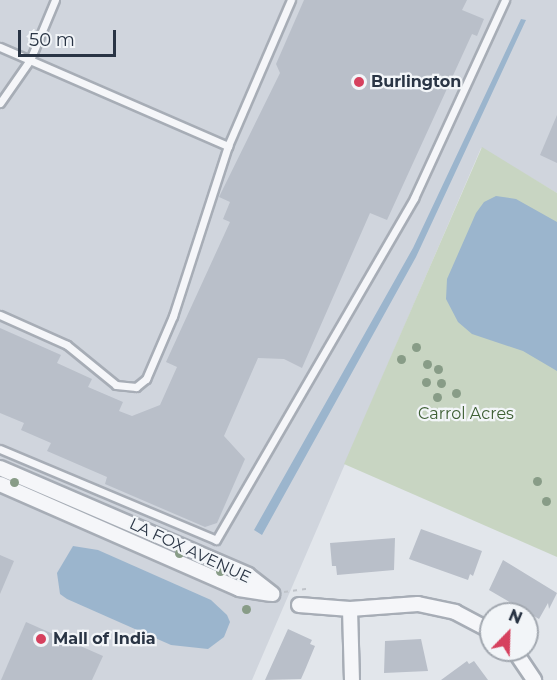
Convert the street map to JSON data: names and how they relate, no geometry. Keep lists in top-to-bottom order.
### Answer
{
  "streets": {
    "street": ["LA FOX AVENUE"]
  },
  "parks": ["Carrol Acres"],
  "places": ["Burlington", "Mall of India"],
  "scale_bar": "50 m",
  "north": "top right"
}
